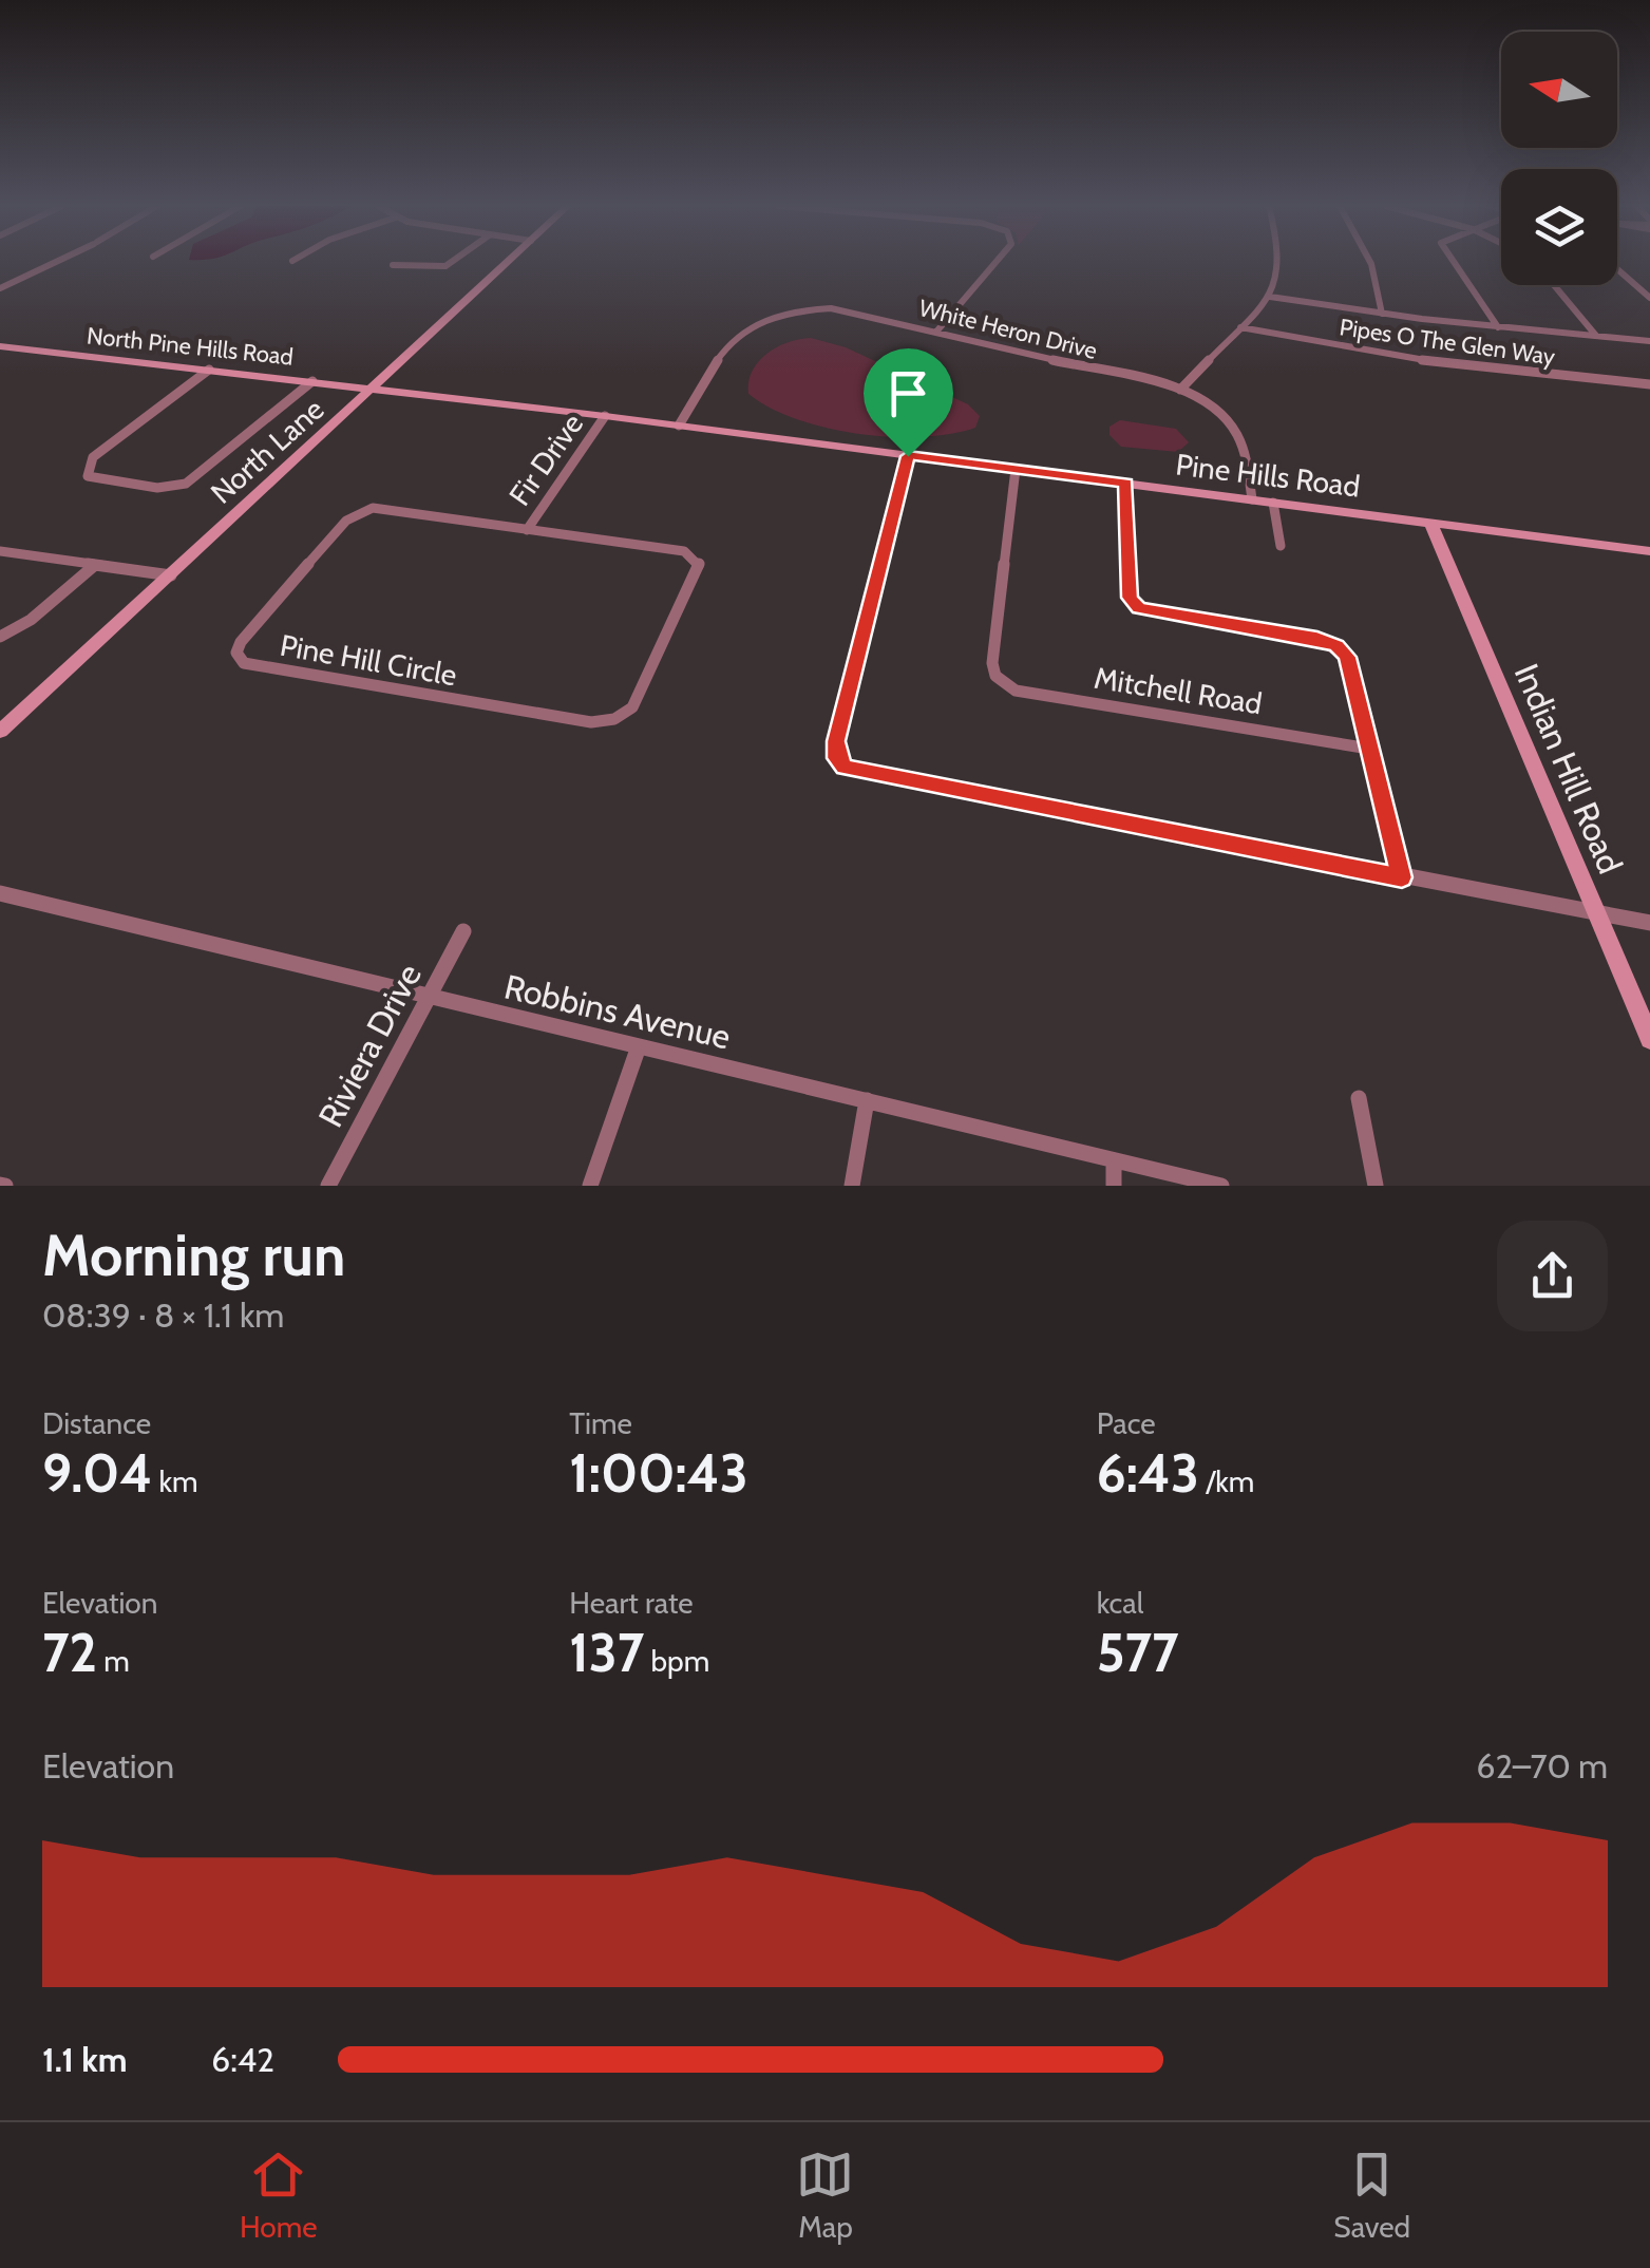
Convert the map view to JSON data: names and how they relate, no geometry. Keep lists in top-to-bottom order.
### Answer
{
  "streets": {
    "main road": [
      "North Pine Hills Road",
      "North Lane",
      "Pine Hills Road",
      "Indian Hill Road"
    ],
    "street": [
      "White Heron Drive",
      "Pipes O The Glen Way",
      "Fir Drive",
      "Pine Hill Circle",
      "Mitchell Road",
      "Robbins Avenue",
      "Riviera Drive"
    ]
  },
  "crossings": [
    ["White Heron Drive", "Pine Hills Road"],
    ["North Pine Hills Road", "North Lane"],
    ["North Pine Hills Road", "Pine Hills Road"],
    ["North Lane", "Pine Hills Road"],
    ["Fir Drive", "Pine Hills Road"],
    ["Fir Drive", "Pine Hill Circle"],
    ["Pine Hills Road", "Mitchell Road"],
    ["Pine Hills Road", "Indian Hill Road"],
    ["Robbins Avenue", "Riviera Drive"]
  ],
  "north": "left",
  "page": {
    "heading": ["Morning run", "08:39 · 8 × 1.1 km"],
    "stats": [
      ["Distance", "9.04 km"],
      ["Time", "1:00:43"],
      ["Pace", "6:43 /km"],
      ["Elevation", "72 m"],
      ["Heart rate", "137 bpm"],
      ["kcal", "577"]
    ],
    "chart": ["Elevation", "62–70 m"],
    "list": [
      {
        "name": "1.1 km",
        "note": "6:42"
      }
    ],
    "tabs": ["Home", "Map", "Saved"]
  }
}
